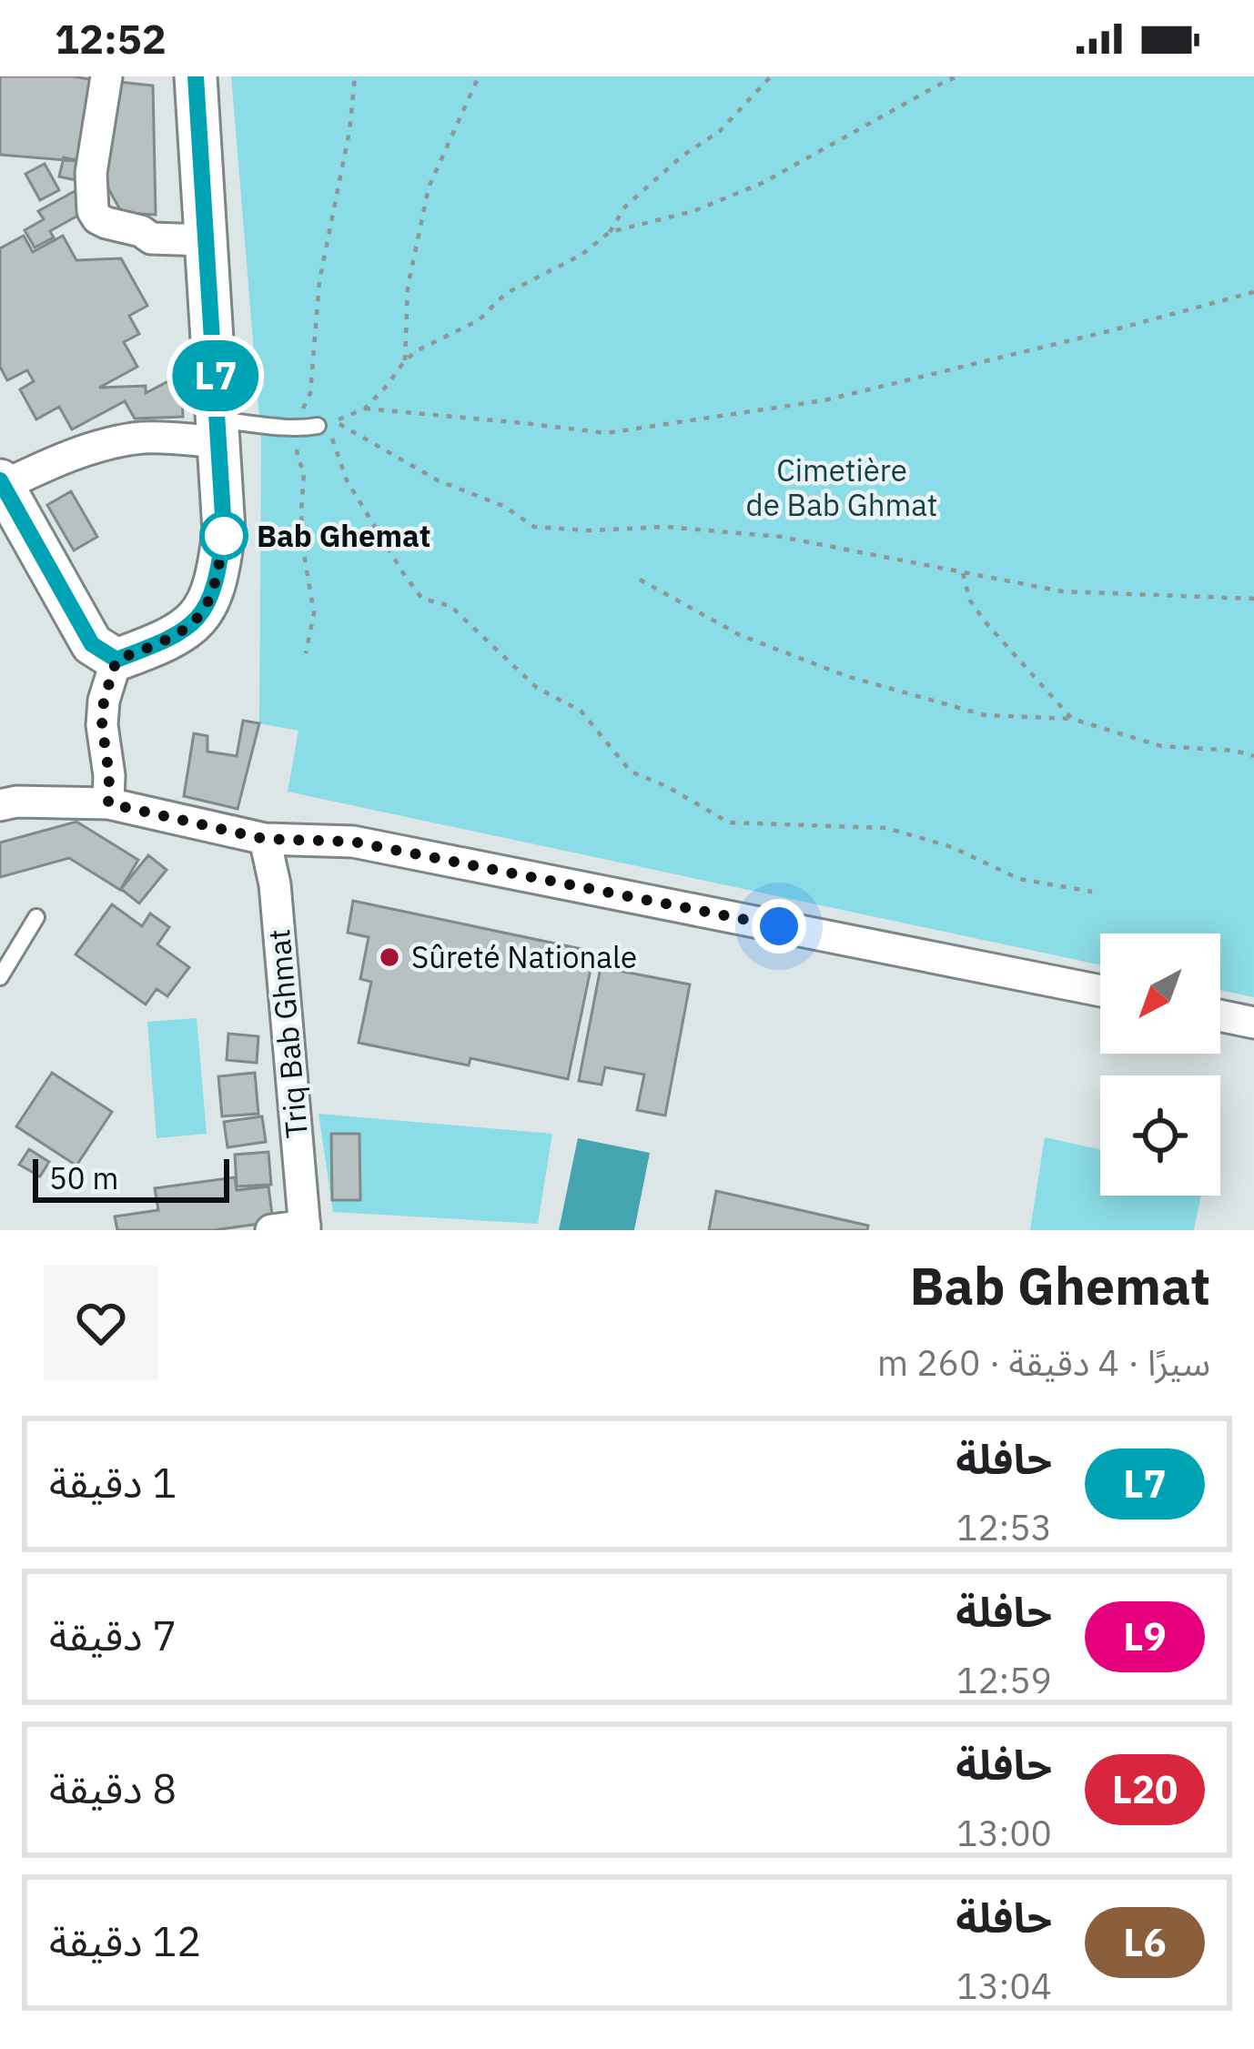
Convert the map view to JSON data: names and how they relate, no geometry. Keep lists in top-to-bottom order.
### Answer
{
  "streets": {
    "street": ["Triq Bab Ghmat"]
  },
  "parks": ["Cimetière de Bab Ghmat"],
  "places": ["Bab Ghemat", "Sûreté Nationale"],
  "lines": ["bus line L7"],
  "scale_bar": "50 m",
  "north": "bottom left",
  "page": {
    "status": "12:52",
    "on_map": "L7",
    "scale": "50 m",
    "heading": ["Bab Ghemat", "سيرًا · 4 دقيقة · 260 m"],
    "list": [
      {
        "mark": "L7",
        "name": "حافلة",
        "note": "12:53",
        "value": "1 دقيقة"
      },
      {
        "mark": "L9",
        "name": "حافلة",
        "note": "12:59",
        "value": "7 دقيقة"
      },
      {
        "mark": "L20",
        "name": "حافلة",
        "note": "13:00",
        "value": "8 دقيقة"
      },
      {
        "mark": "L6",
        "name": "حافلة",
        "note": "13:04",
        "value": "12 دقيقة"
      }
    ]
  }
}
